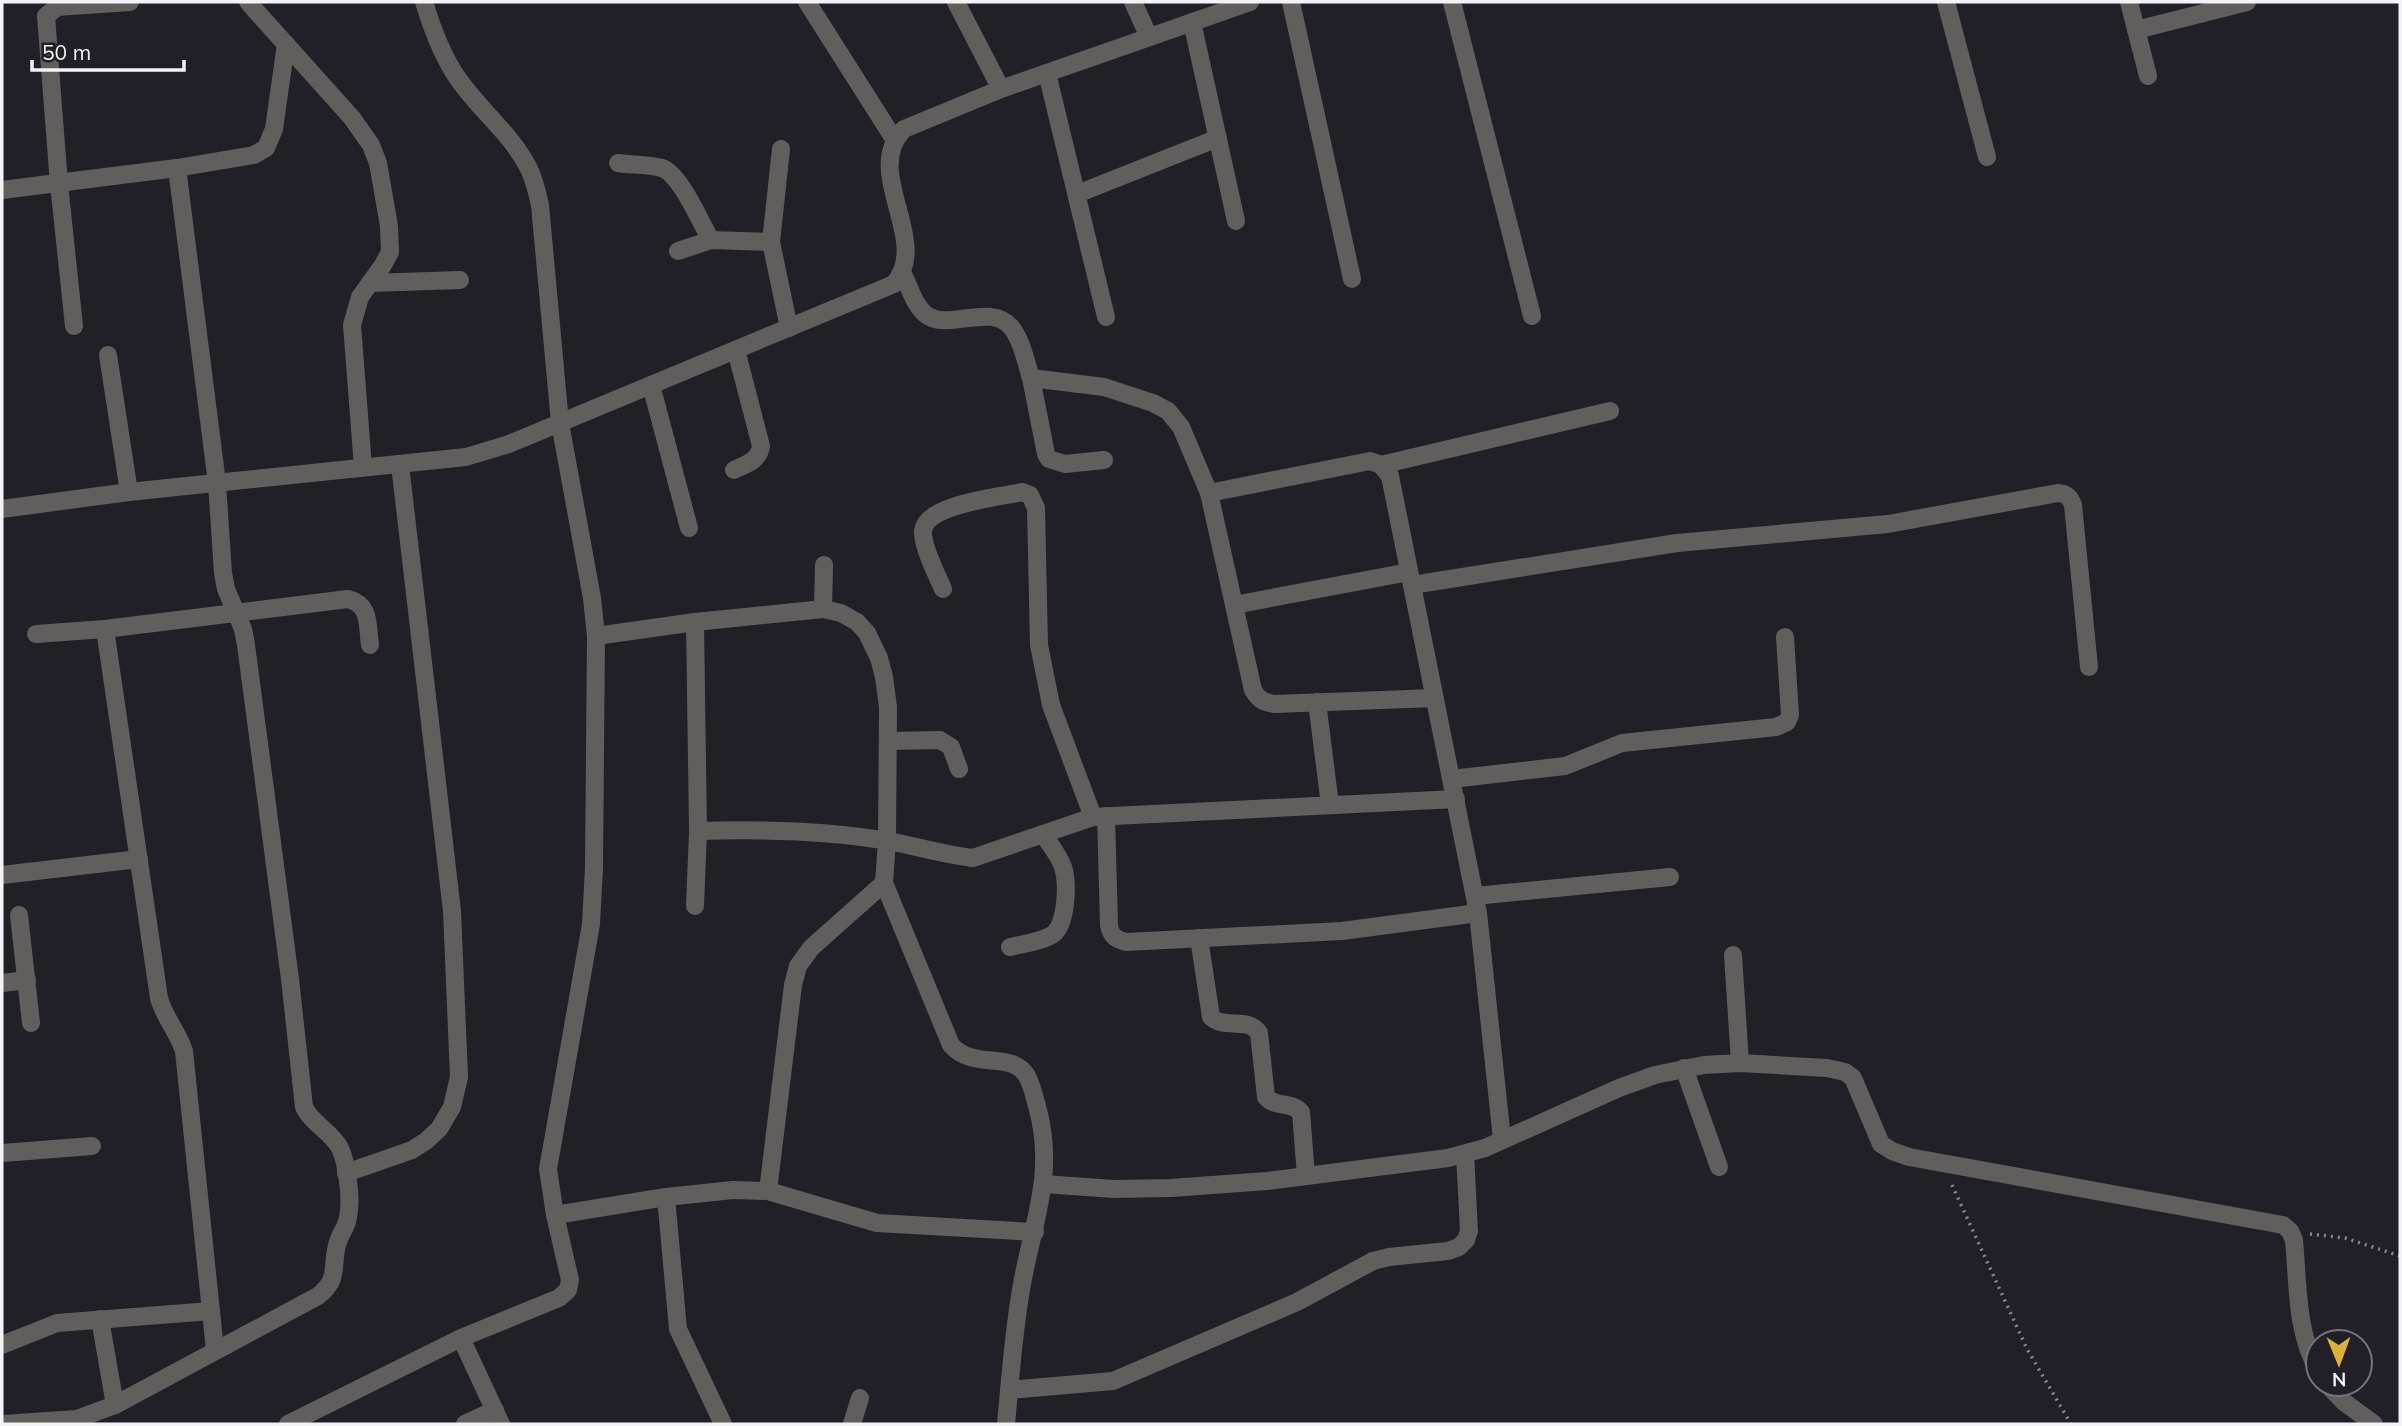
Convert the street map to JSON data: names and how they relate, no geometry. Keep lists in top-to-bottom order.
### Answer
{
  "scale_bar": "50 m",
  "north": "bottom"
}
